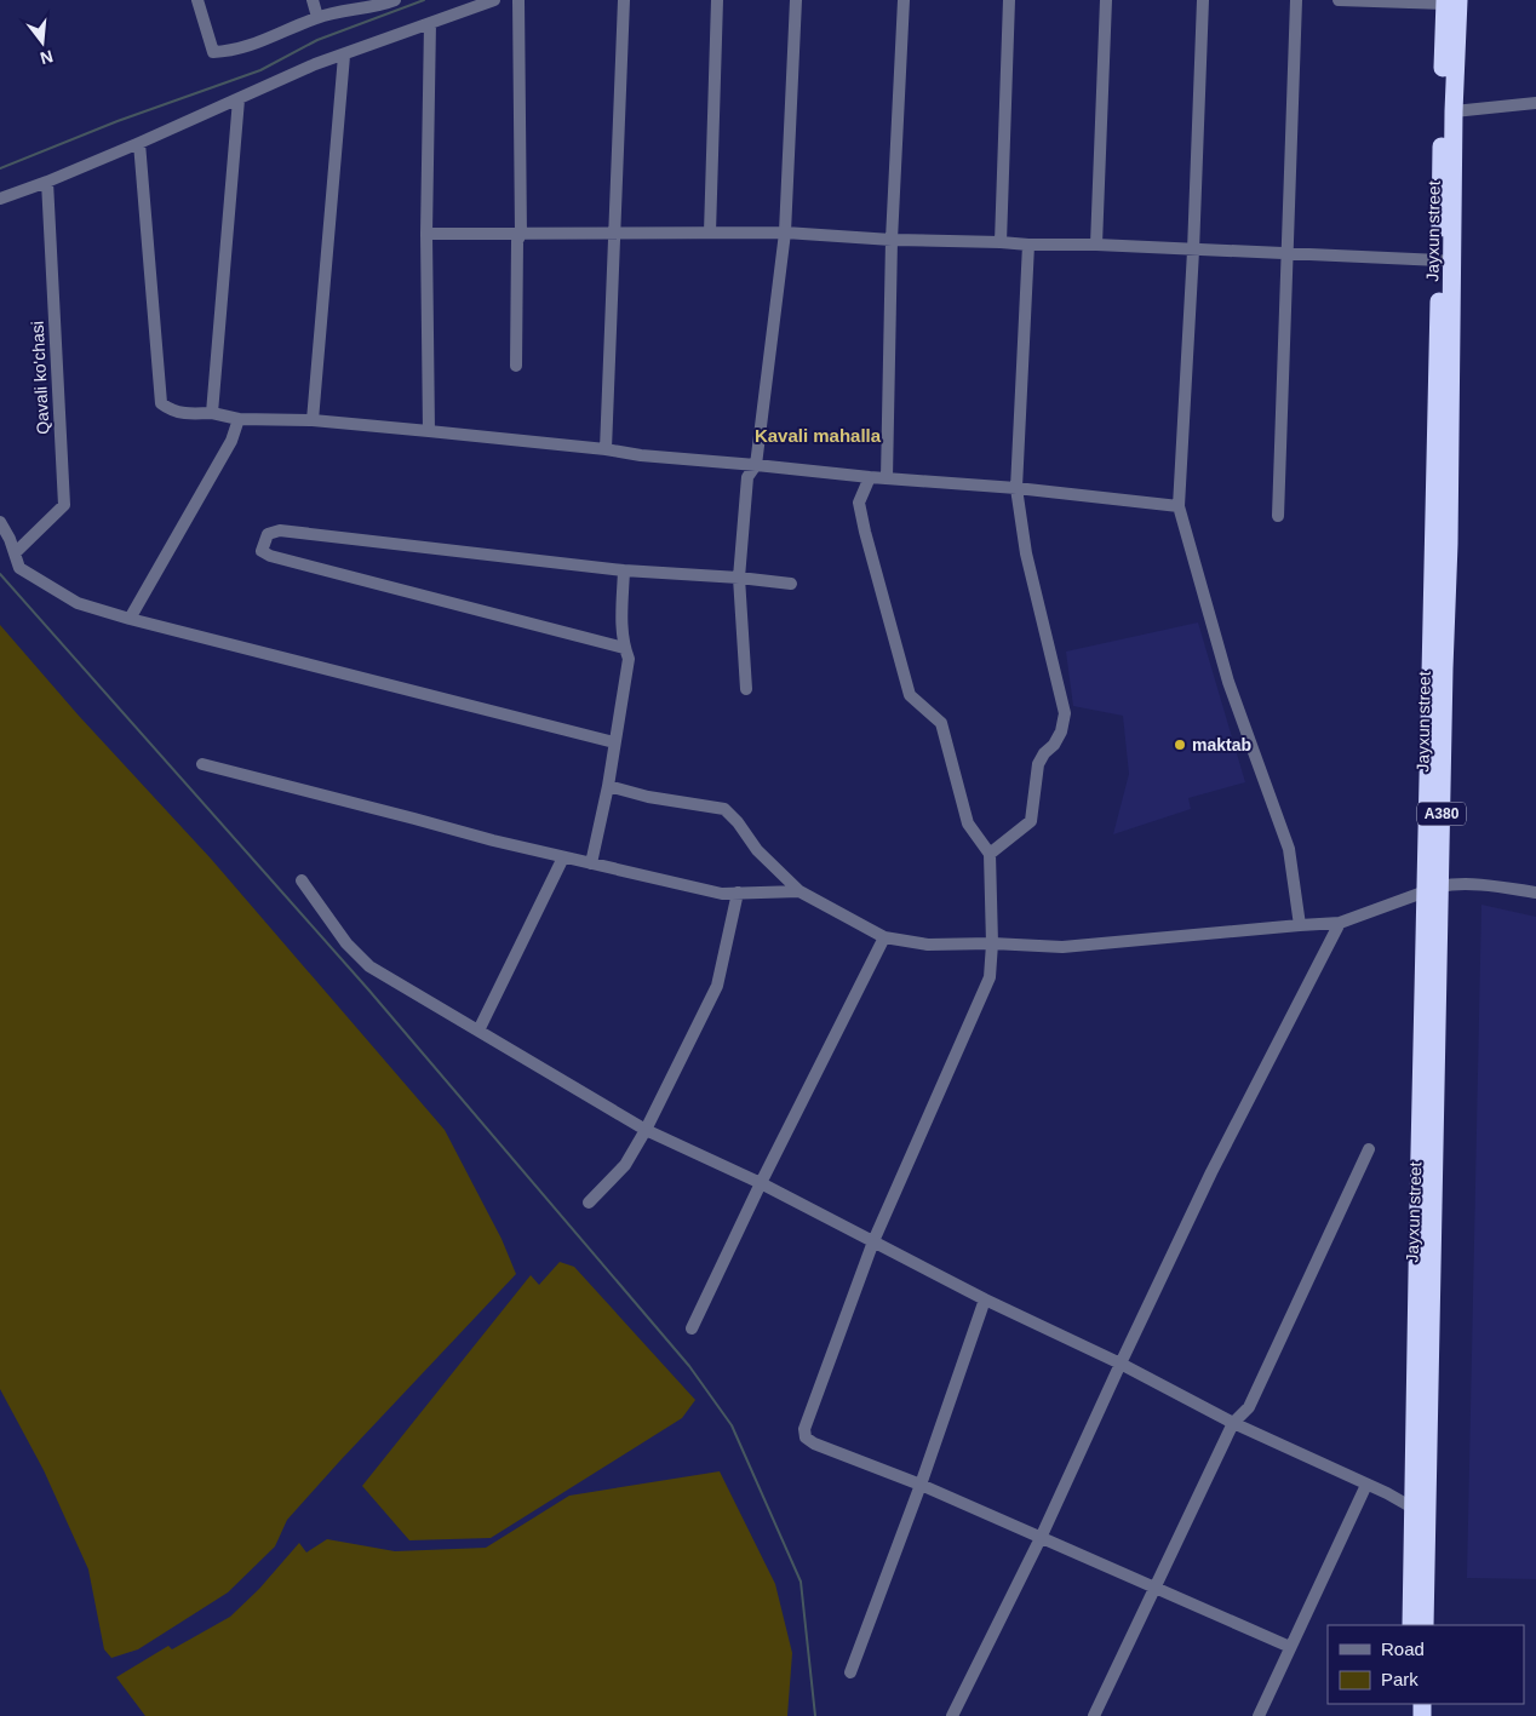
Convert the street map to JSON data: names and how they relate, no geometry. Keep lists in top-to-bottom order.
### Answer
{
  "streets": {
    "highway": ["Jayxun street", "A380"],
    "street": ["Qavali ko'chasi"]
  },
  "districts": ["Kavali mahalla"],
  "places": ["maktab"],
  "legend": ["Road", "Park"],
  "north": "bottom"
}
